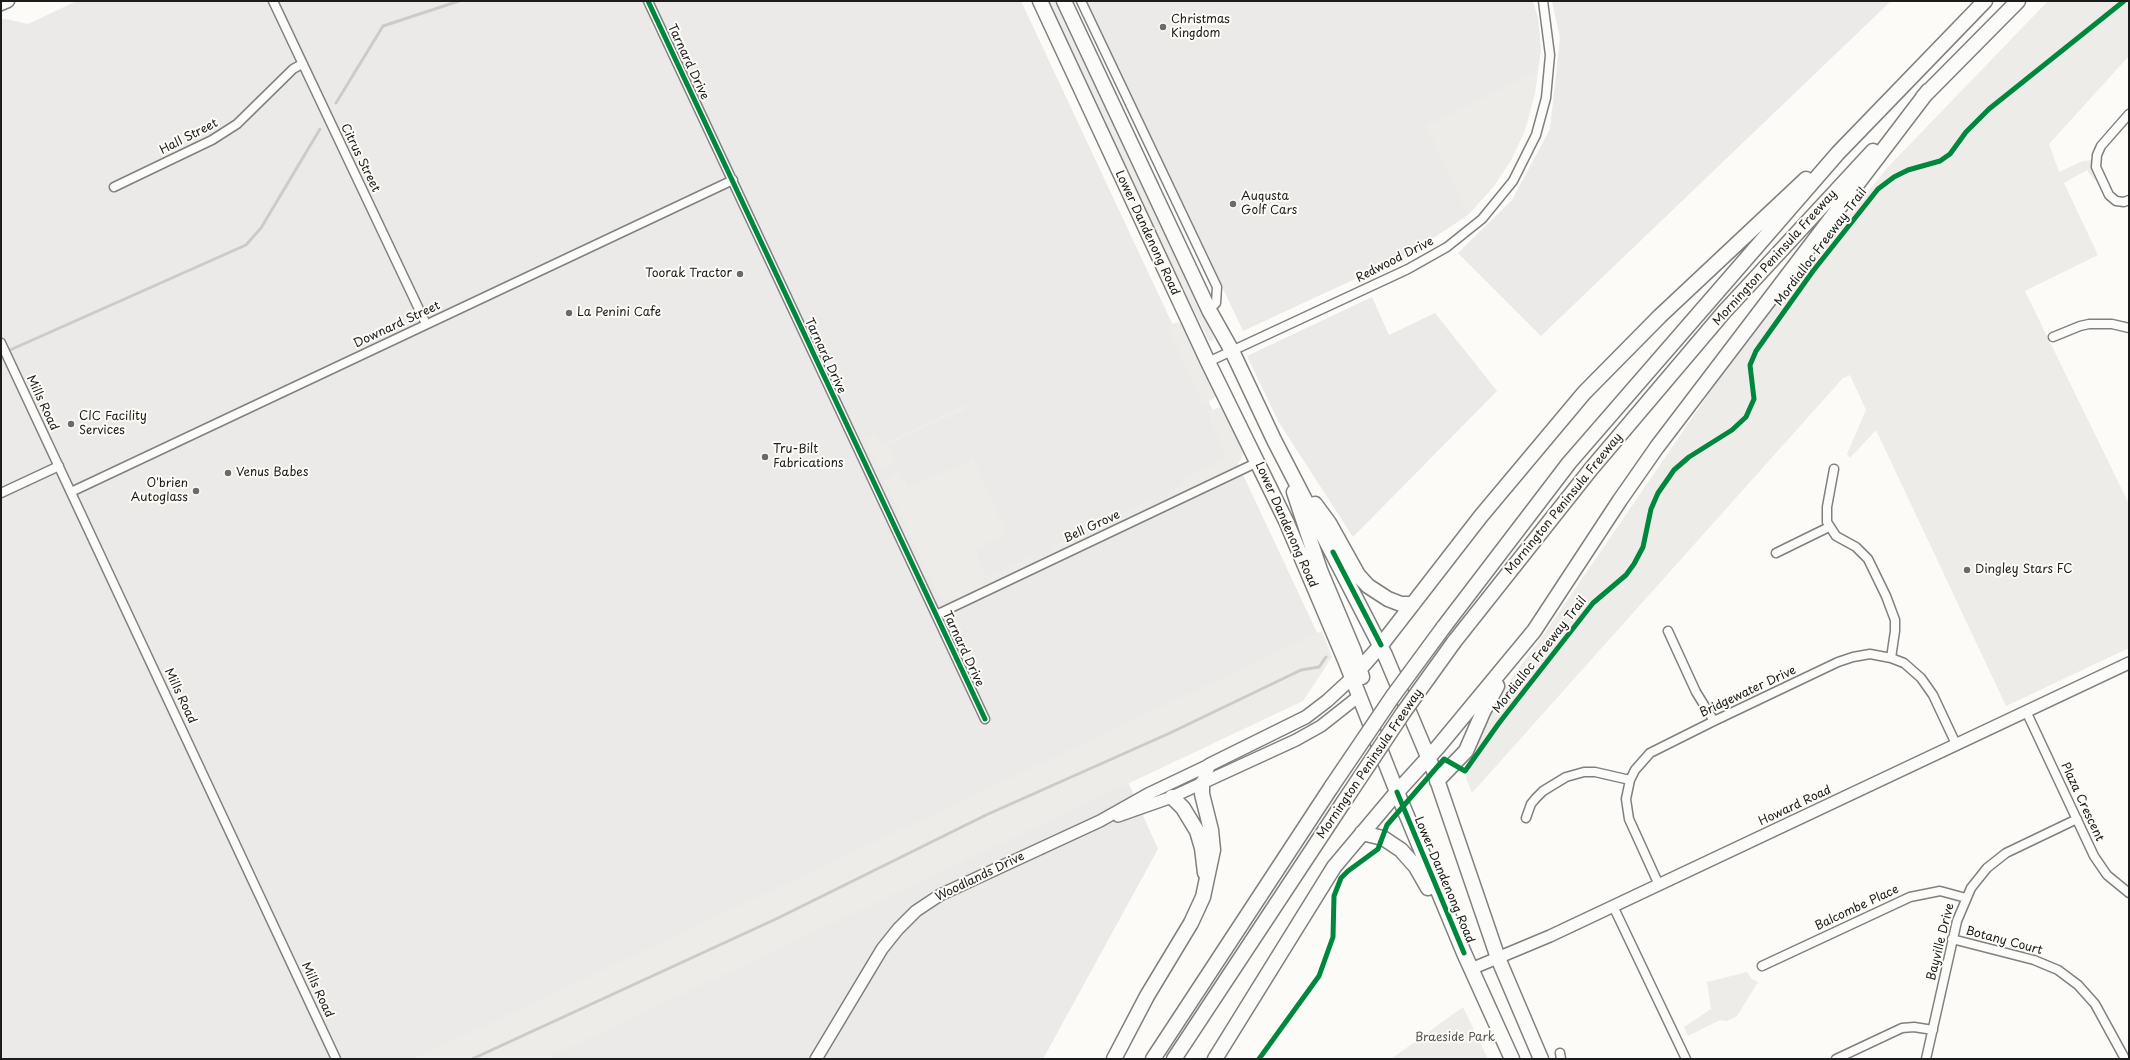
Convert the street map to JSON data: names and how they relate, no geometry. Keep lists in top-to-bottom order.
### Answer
{
  "streets": {
    "highway": ["Lower Dandenong Road", "Mornington Peninsula Freeway"],
    "main road": ["Woodlands Drive"],
    "street": [
      "Tarnard Drive",
      "Hall Street",
      "Citrus Street",
      "Redwood Drive",
      "Downard Street",
      "Mills Road",
      "Bell Grove",
      "Bridgewater Drive",
      "Plaza Crescent",
      "Howard Road",
      "Balcombe Place",
      "Botany Court",
      "Bayville Drive"
    ],
    "cycle path": ["Mordialloc Freeway Trail"]
  },
  "crossings": [
    ["Tarnard Drive", "Downard Street"],
    ["Tarnard Drive", "Bell Grove"],
    ["Hall Street", "Citrus Street"],
    ["Citrus Street", "Downard Street"],
    ["Lower Dandenong Road", "Redwood Drive"],
    ["Lower Dandenong Road", "Bell Grove"],
    ["Lower Dandenong Road", "Howard Road"],
    ["Lower Dandenong Road", "Woodlands Drive"],
    ["Downard Street", "Mills Road"],
    ["Bridgewater Drive", "Howard Road"],
    ["Plaza Crescent", "Howard Road"],
    ["Plaza Crescent", "Bayville Drive"],
    ["Balcombe Place", "Bayville Drive"],
    ["Botany Court", "Bayville Drive"]
  ],
  "parks": ["Braeside Park"],
  "places": [
    "Christmas Kingdom",
    "Augusta Golf Cars",
    "Toorak Tractor",
    "La Penini Cafe",
    "CIC Facility Services",
    "Tru-Bilt Fabrications",
    "Venus Babes",
    "O'brien Autoglass",
    "Dingley Stars FC"
  ]
}
